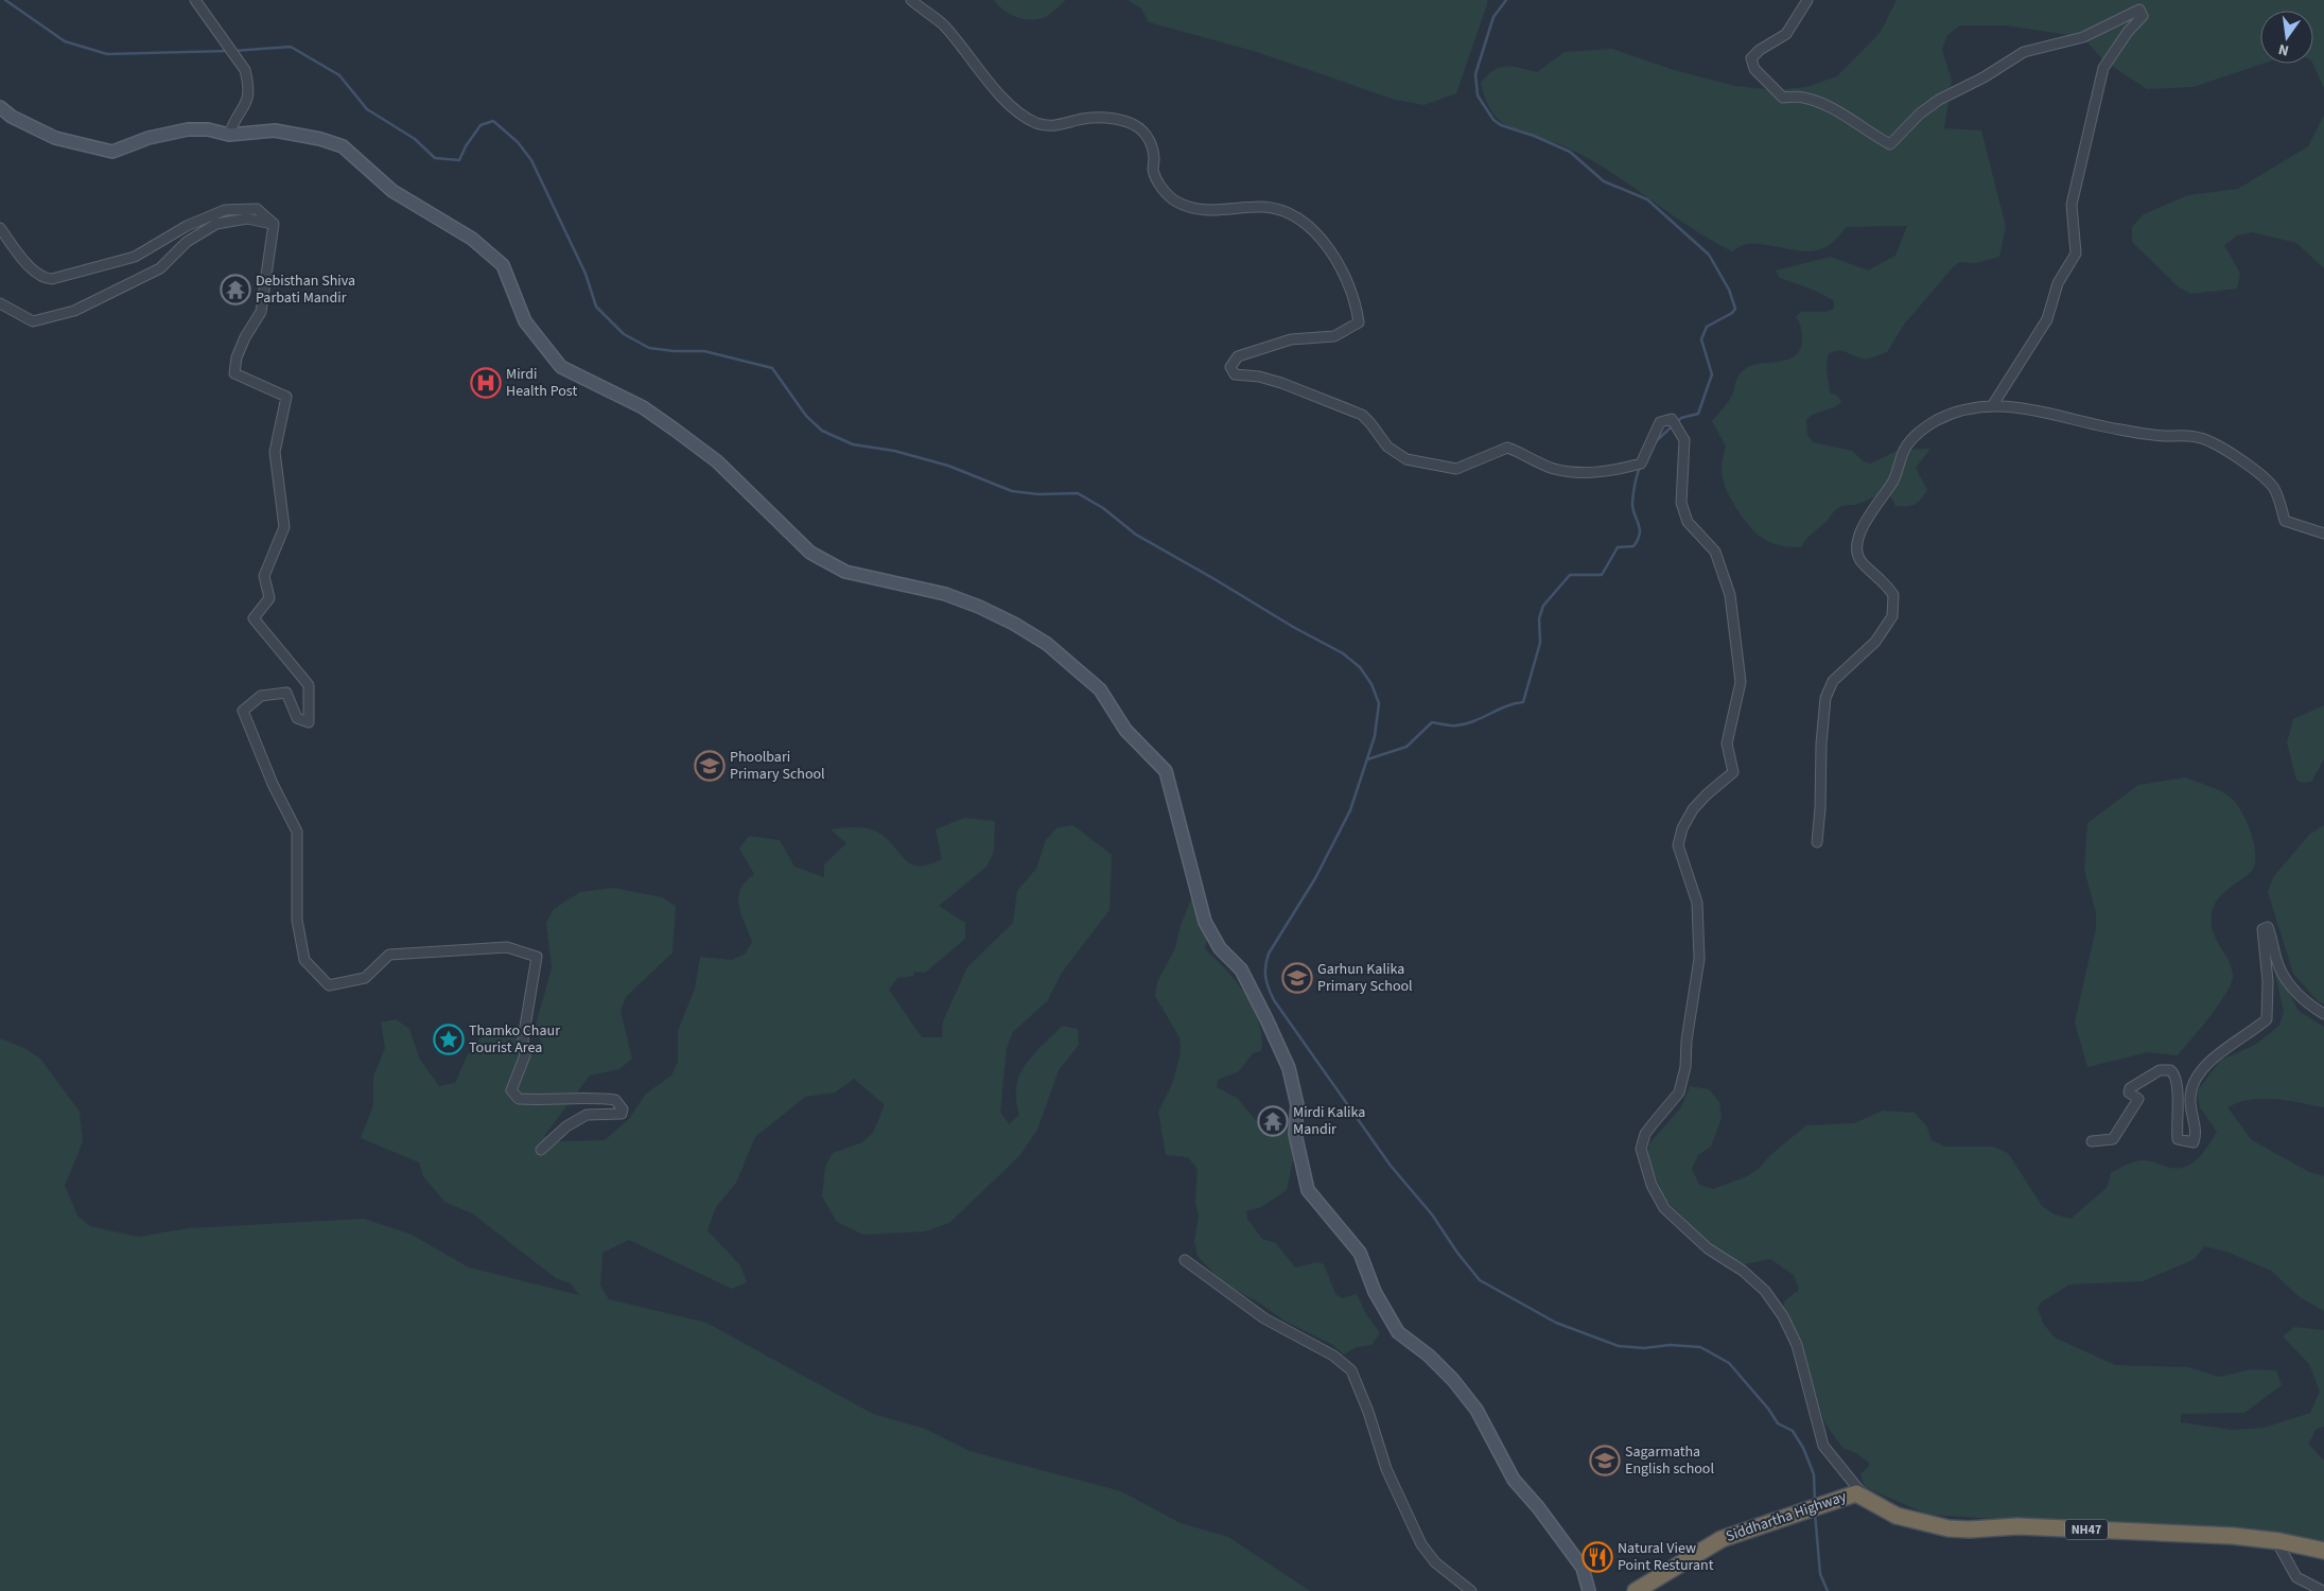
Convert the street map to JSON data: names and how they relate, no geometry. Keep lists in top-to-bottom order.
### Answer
{
  "streets": {
    "highway": ["Siddhartha Highway", "NH47"]
  },
  "places": {
    "temple": ["Debisthan Shiva Parbati Mandir", "Mirdi Kalika Mandir"],
    "hospital": ["Mirdi Health Post"],
    "school or university": ["Phoolbari Primary School", "Garhun Kalika Primary School", "Sagarmatha English school"],
    "place": ["Thamko Chaur Tourist Area"],
    "restaurant": ["Natural View Point Resturant"]
  },
  "north": "bottom"
}
